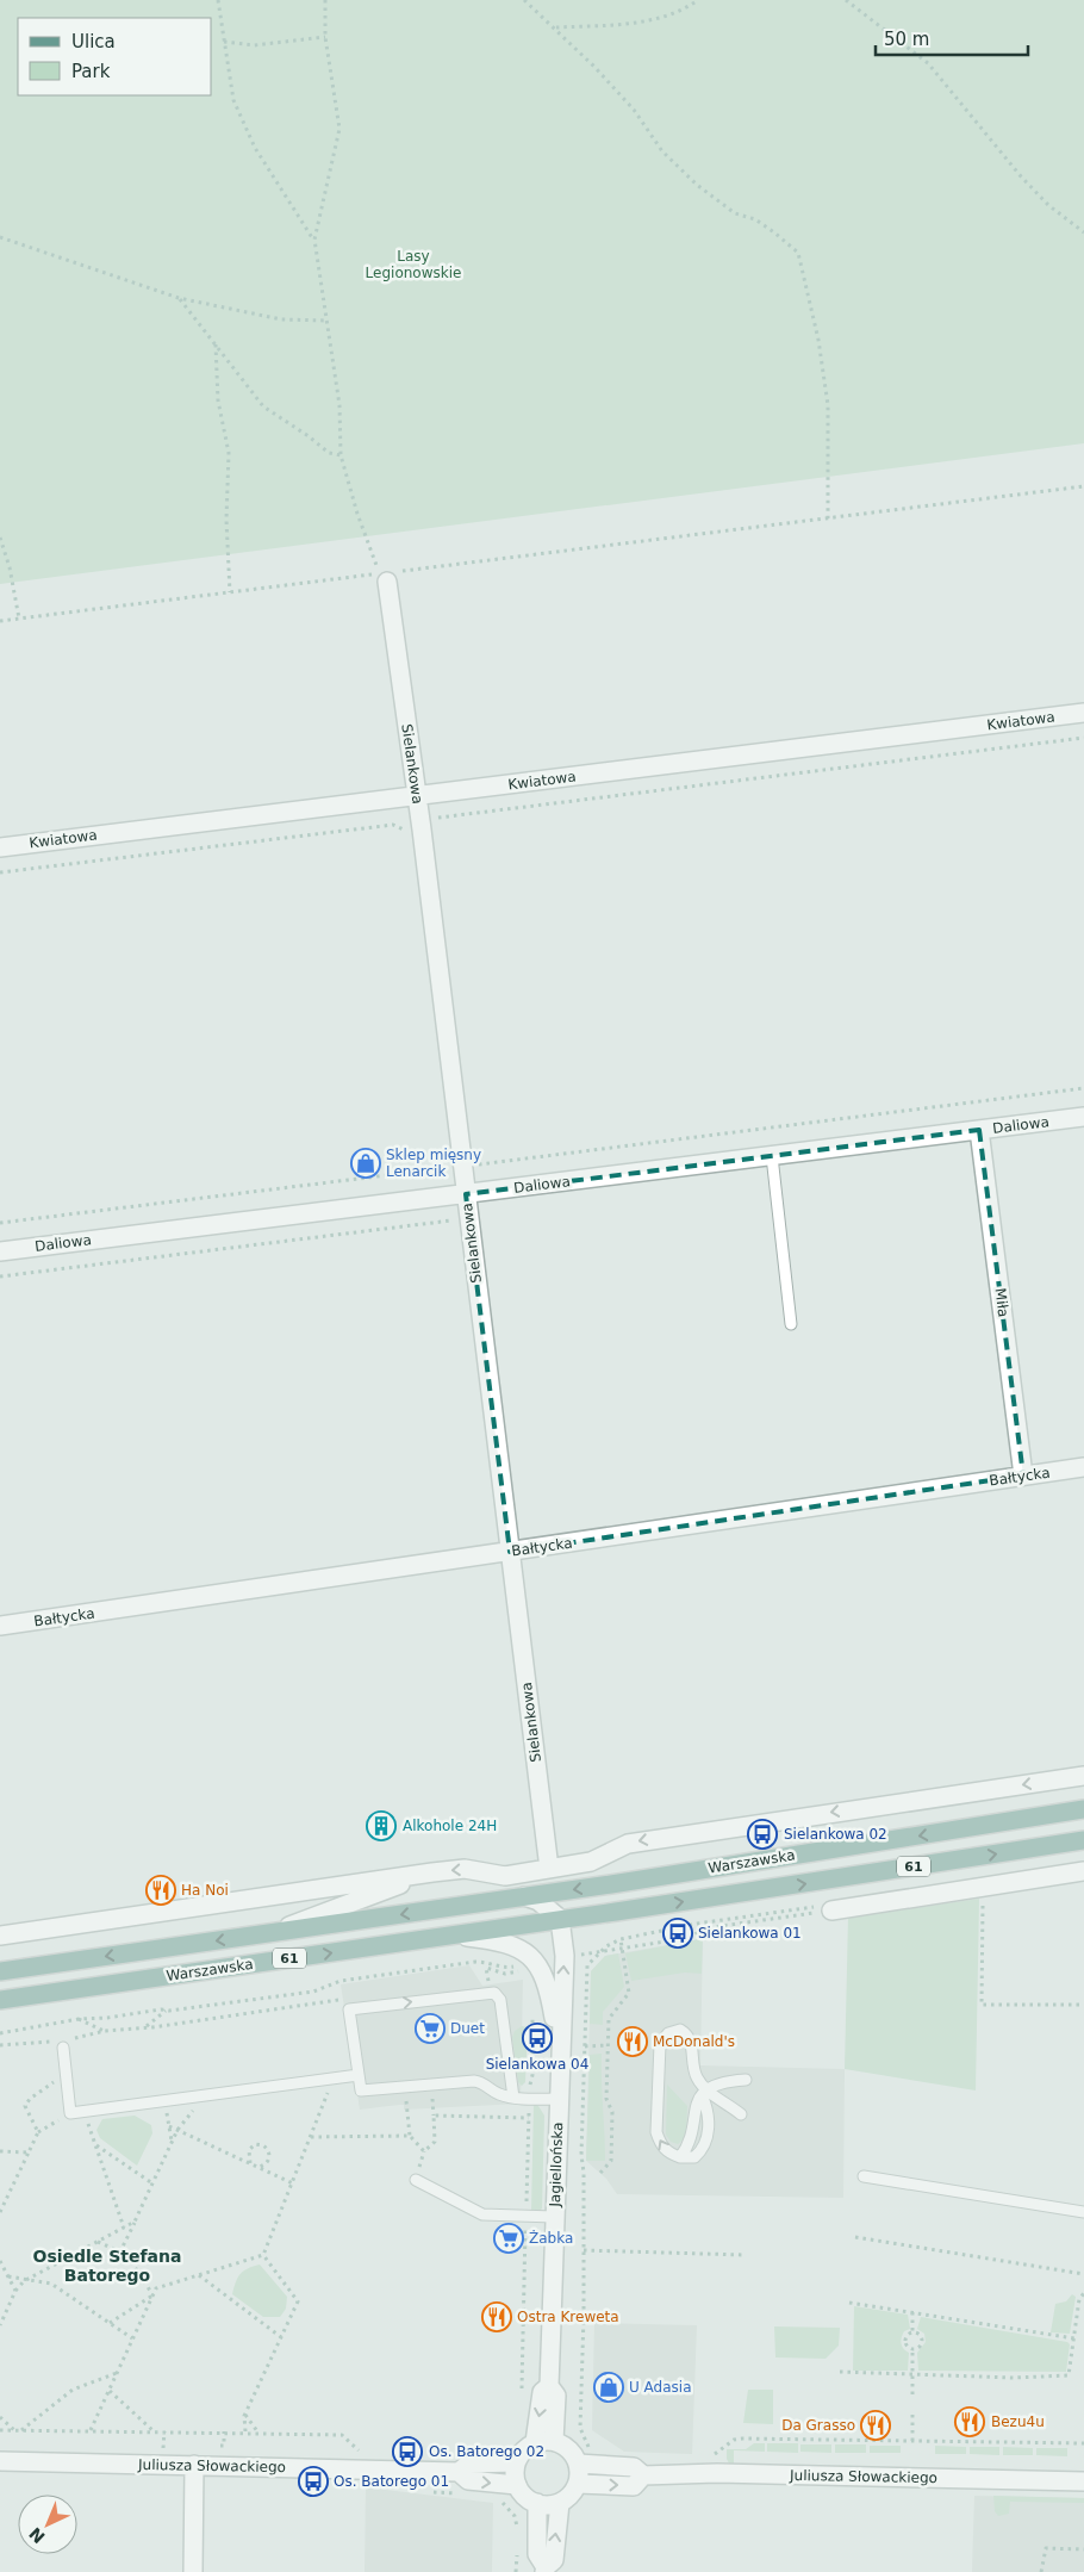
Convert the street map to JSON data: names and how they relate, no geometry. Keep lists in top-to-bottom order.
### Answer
{
  "streets": {
    "main road": ["Warszawska", "61"],
    "street": [
      "Kwiatowa",
      "Sielankowa",
      "Daliowa",
      "Miła",
      "Bałtycka",
      "Jagiellońska",
      "Juliusza Słowackiego"
    ]
  },
  "crossings": [
    ["Kwiatowa", "Sielankowa"],
    ["Sielankowa", "Daliowa"],
    ["Sielankowa", "Bałtycka"],
    ["Daliowa", "Miła"],
    ["Miła", "Bałtycka"],
    ["Warszawska", "Jagiellońska"],
    ["Jagiellońska", "Juliusza Słowackiego"]
  ],
  "districts": ["Osiedle Stefana Batorego"],
  "parks": ["Lasy Legionowskie"],
  "places": {
    "shop": ["Sklep mięsny Lenarcik", "U Adasia"],
    "building": ["Alkohole 24H"],
    "bus stop": [
      "Sielankowa 02",
      "Sielankowa 01",
      "Sielankowa 04",
      "Os. Batorego 02",
      "Os. Batorego 01"
    ],
    "restaurant": [
      "Ha Noi",
      "McDonald's",
      "Ostra Kreweta",
      "Bezu4u",
      "Da Grasso"
    ],
    "supermarket": ["Duet", "Żabka"]
  },
  "legend": ["Ulica", "Park"],
  "scale_bar": "50 m",
  "north": "bottom left"
}
